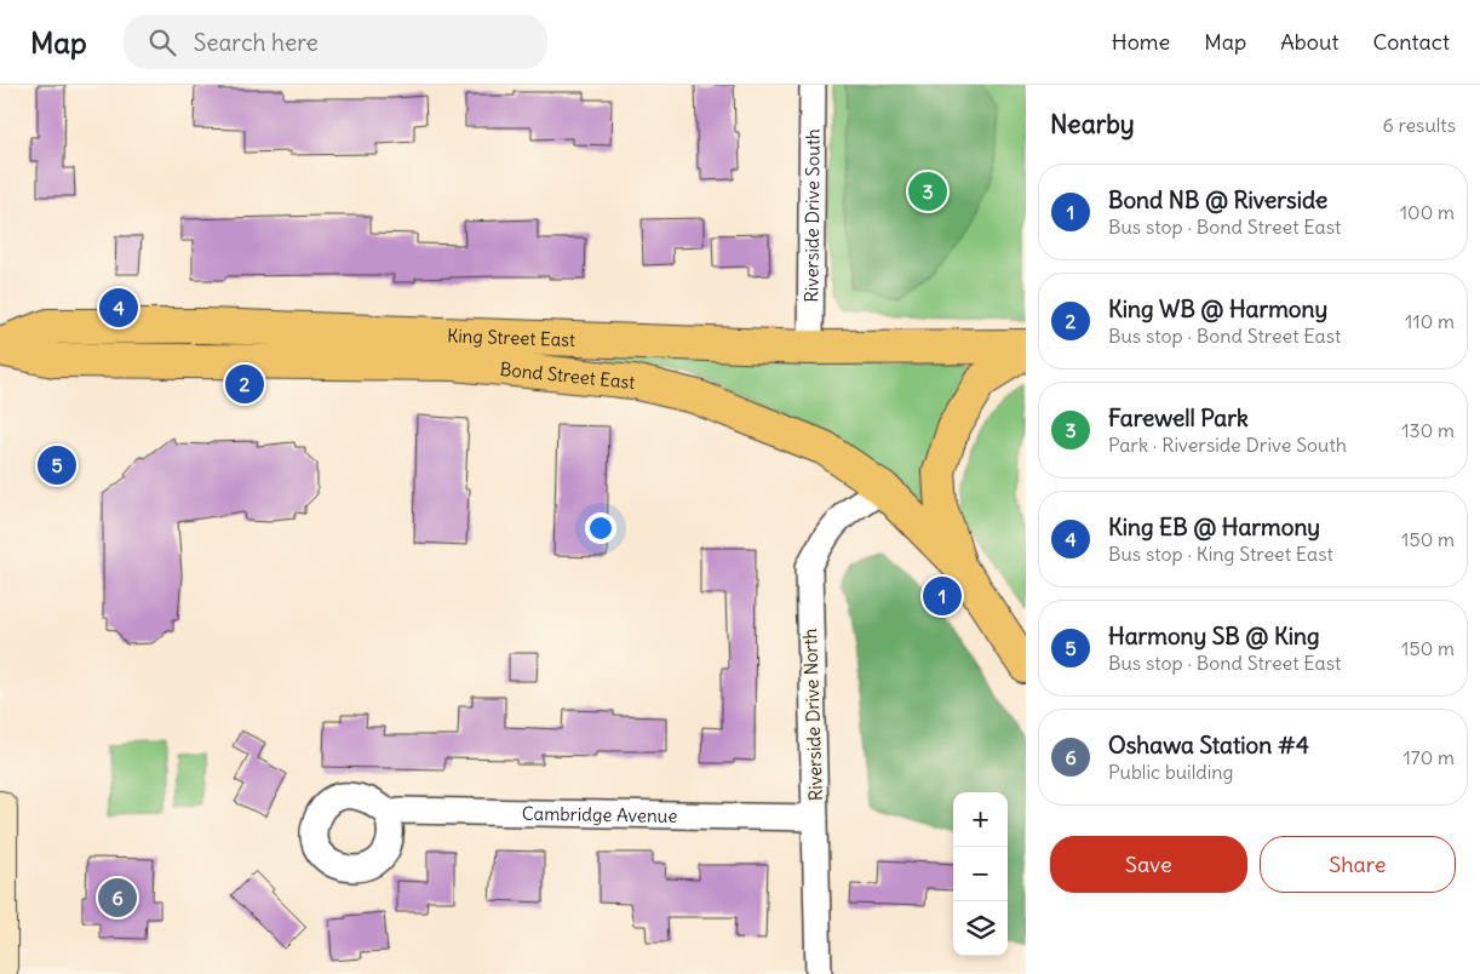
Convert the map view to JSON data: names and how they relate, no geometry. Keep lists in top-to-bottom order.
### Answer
{
  "streets": {
    "main road": ["King Street East", "Bond Street East"],
    "street": ["Riverside Drive South", "Riverside Drive North", "Cambridge Avenue"]
  },
  "crossings": [
    ["Riverside Drive South", "King Street East"],
    ["King Street East", "Bond Street East"],
    ["Bond Street East", "Riverside Drive North"],
    ["Riverside Drive North", "Cambridge Avenue"]
  ],
  "page": {
    "header": "Map",
    "search": "Search here",
    "nav": [
      "Home",
      "Map",
      "About",
      "Contact"
    ],
    "heading": ["Nearby", "6 results"],
    "list": [
      {
        "mark": "1",
        "name": "Bond NB @ Riverside",
        "note": "Bus stop · Bond Street East",
        "value": "100 m"
      },
      {
        "mark": "2",
        "name": "King WB @ Harmony",
        "note": "Bus stop · Bond Street East",
        "value": "110 m"
      },
      {
        "mark": "3",
        "name": "Farewell Park",
        "note": "Park · Riverside Drive South",
        "value": "130 m"
      },
      {
        "mark": "4",
        "name": "King EB @ Harmony",
        "note": "Bus stop · King Street East",
        "value": "150 m"
      },
      {
        "mark": "5",
        "name": "Harmony SB @ King",
        "note": "Bus stop · Bond Street East",
        "value": "150 m"
      },
      {
        "mark": "6",
        "name": "Oshawa Station #4",
        "note": "Public building",
        "value": "170 m"
      }
    ],
    "pins": [
      "3",
      "4",
      "2",
      "5",
      "1",
      "6"
    ],
    "map_buttons": ["+", "−"],
    "buttons": ["Save", "Share"]
  }
}
